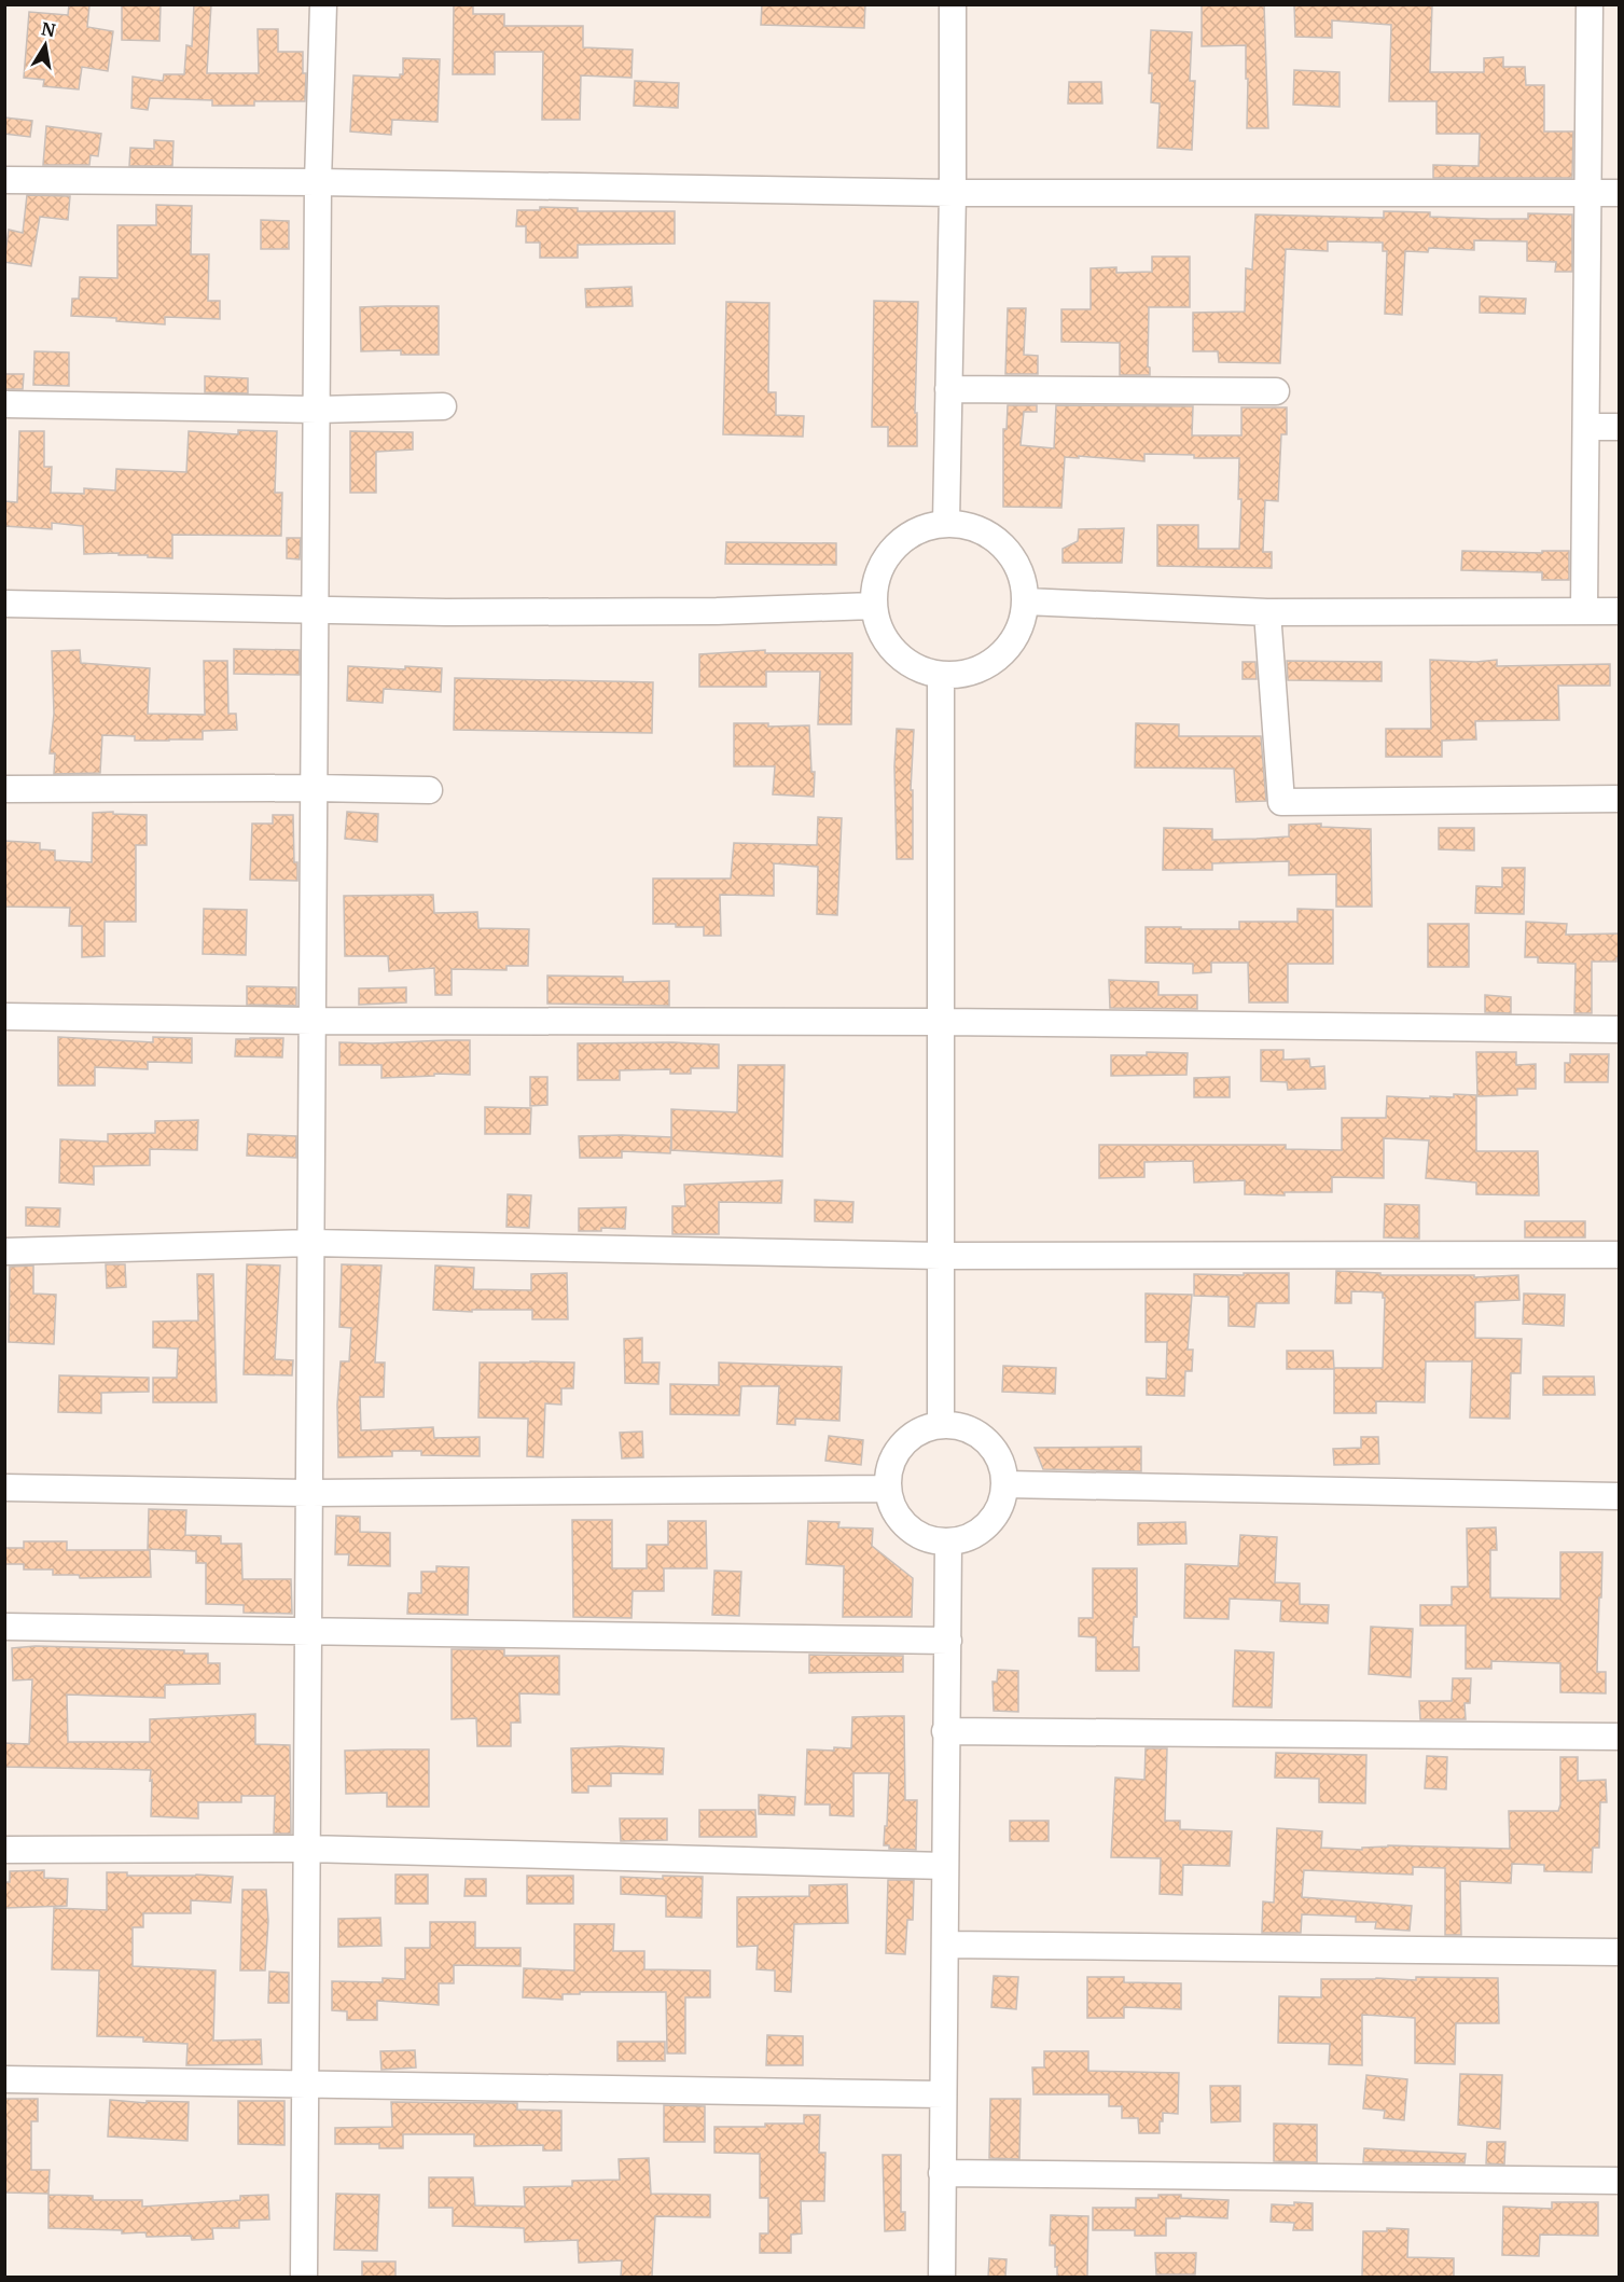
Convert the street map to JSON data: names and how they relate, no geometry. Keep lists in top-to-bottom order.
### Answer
{
  "north": "top"
}
